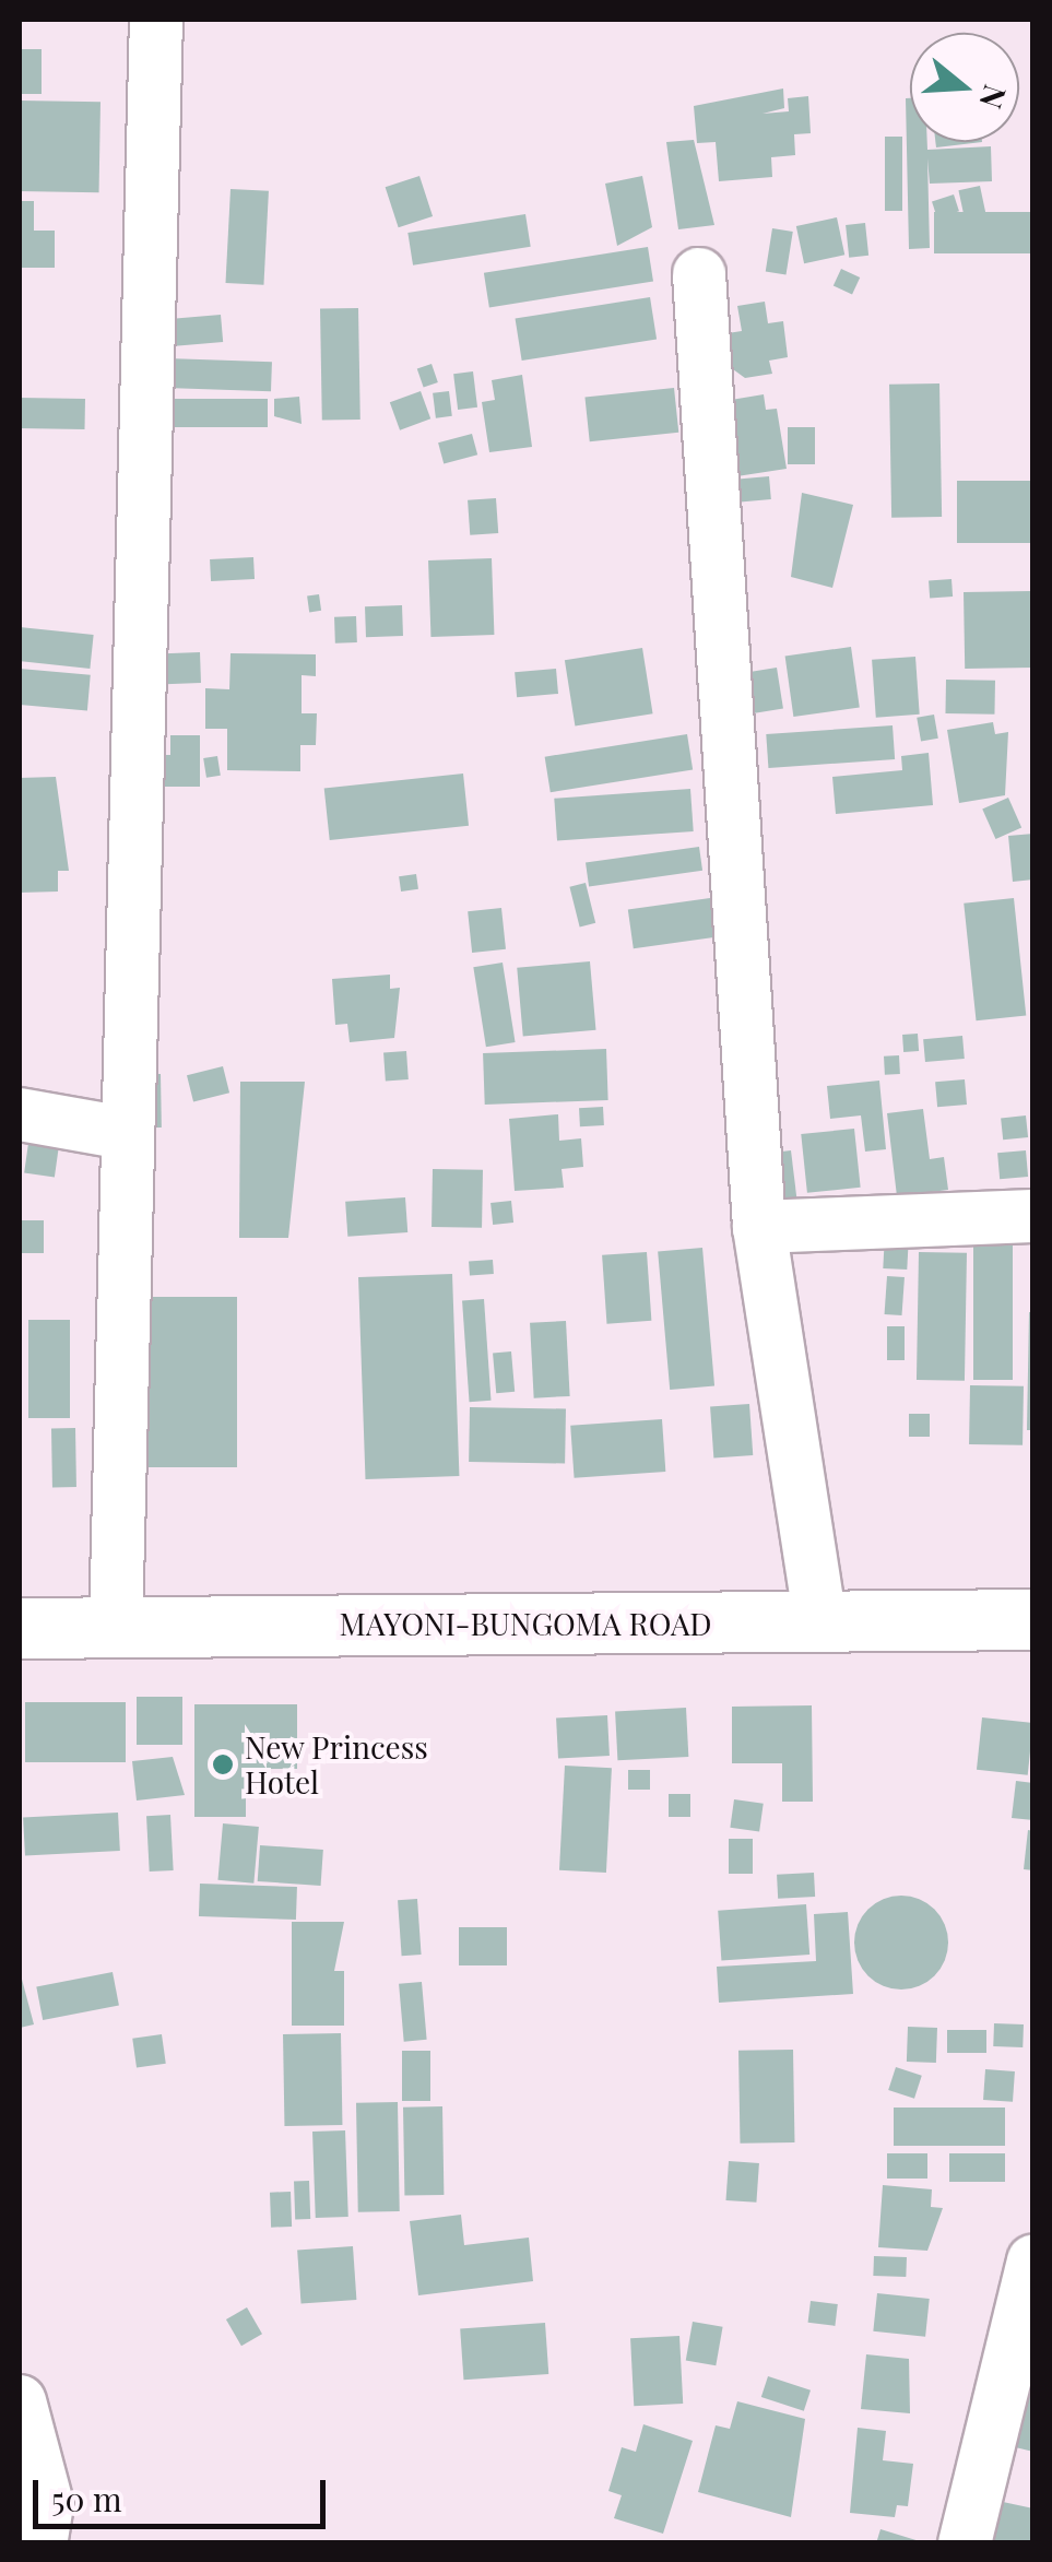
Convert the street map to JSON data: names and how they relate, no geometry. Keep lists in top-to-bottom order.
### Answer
{
  "streets": {
    "main road": ["MAYONI-BUNGOMA ROAD"]
  },
  "places": ["New Princess Hotel"],
  "scale_bar": "50 m",
  "north": "right"
}
